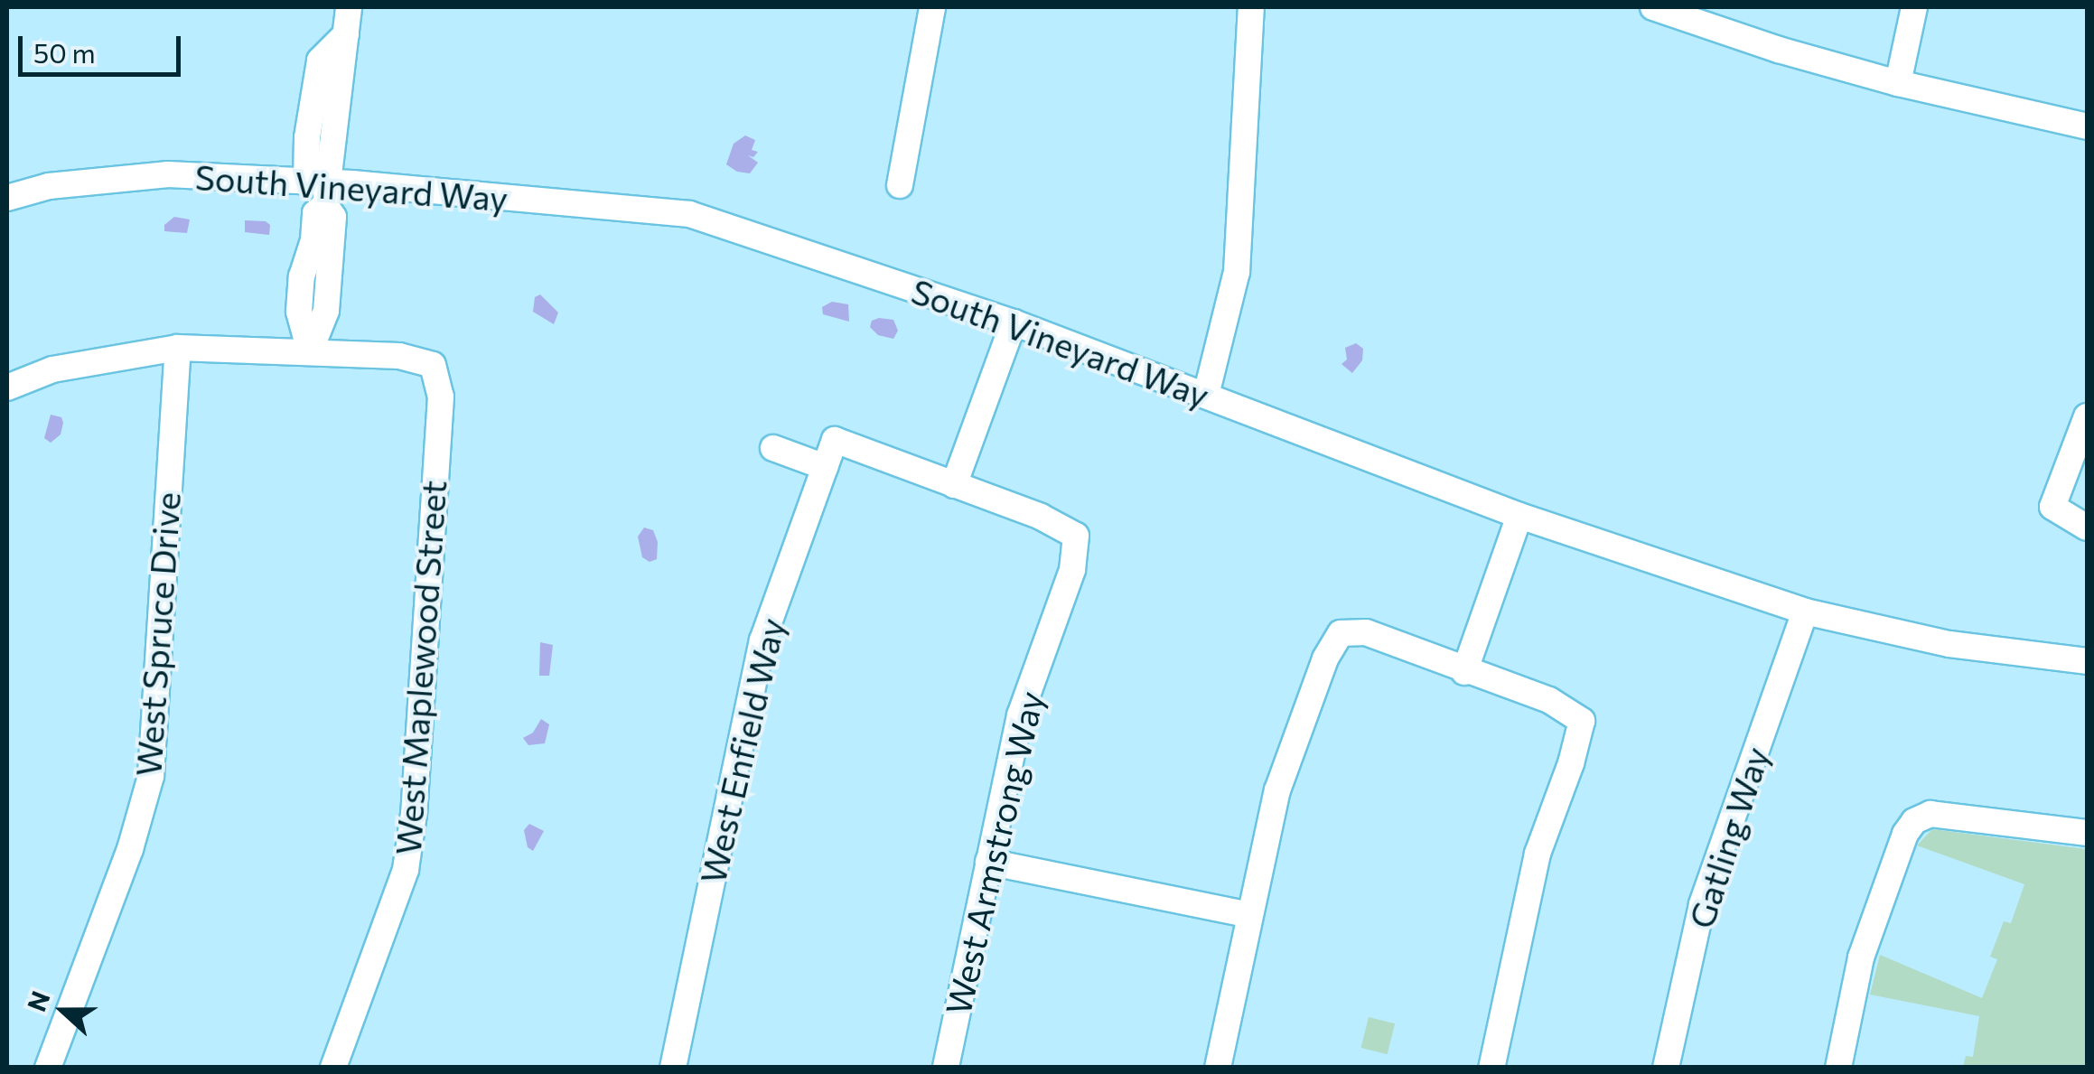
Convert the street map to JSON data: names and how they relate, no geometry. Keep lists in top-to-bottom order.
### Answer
{
  "streets": {
    "street": [
      "South Vineyard Way",
      "West Spruce Drive",
      "West Maplewood Street",
      "West Enfield Way",
      "Gatling Way",
      "West Armstrong Way"
    ]
  },
  "crossings": [
    ["South Vineyard Way", "Gatling Way"],
    ["West Enfield Way", "West Armstrong Way"]
  ],
  "scale_bar": "50 m",
  "north": "left"
}
